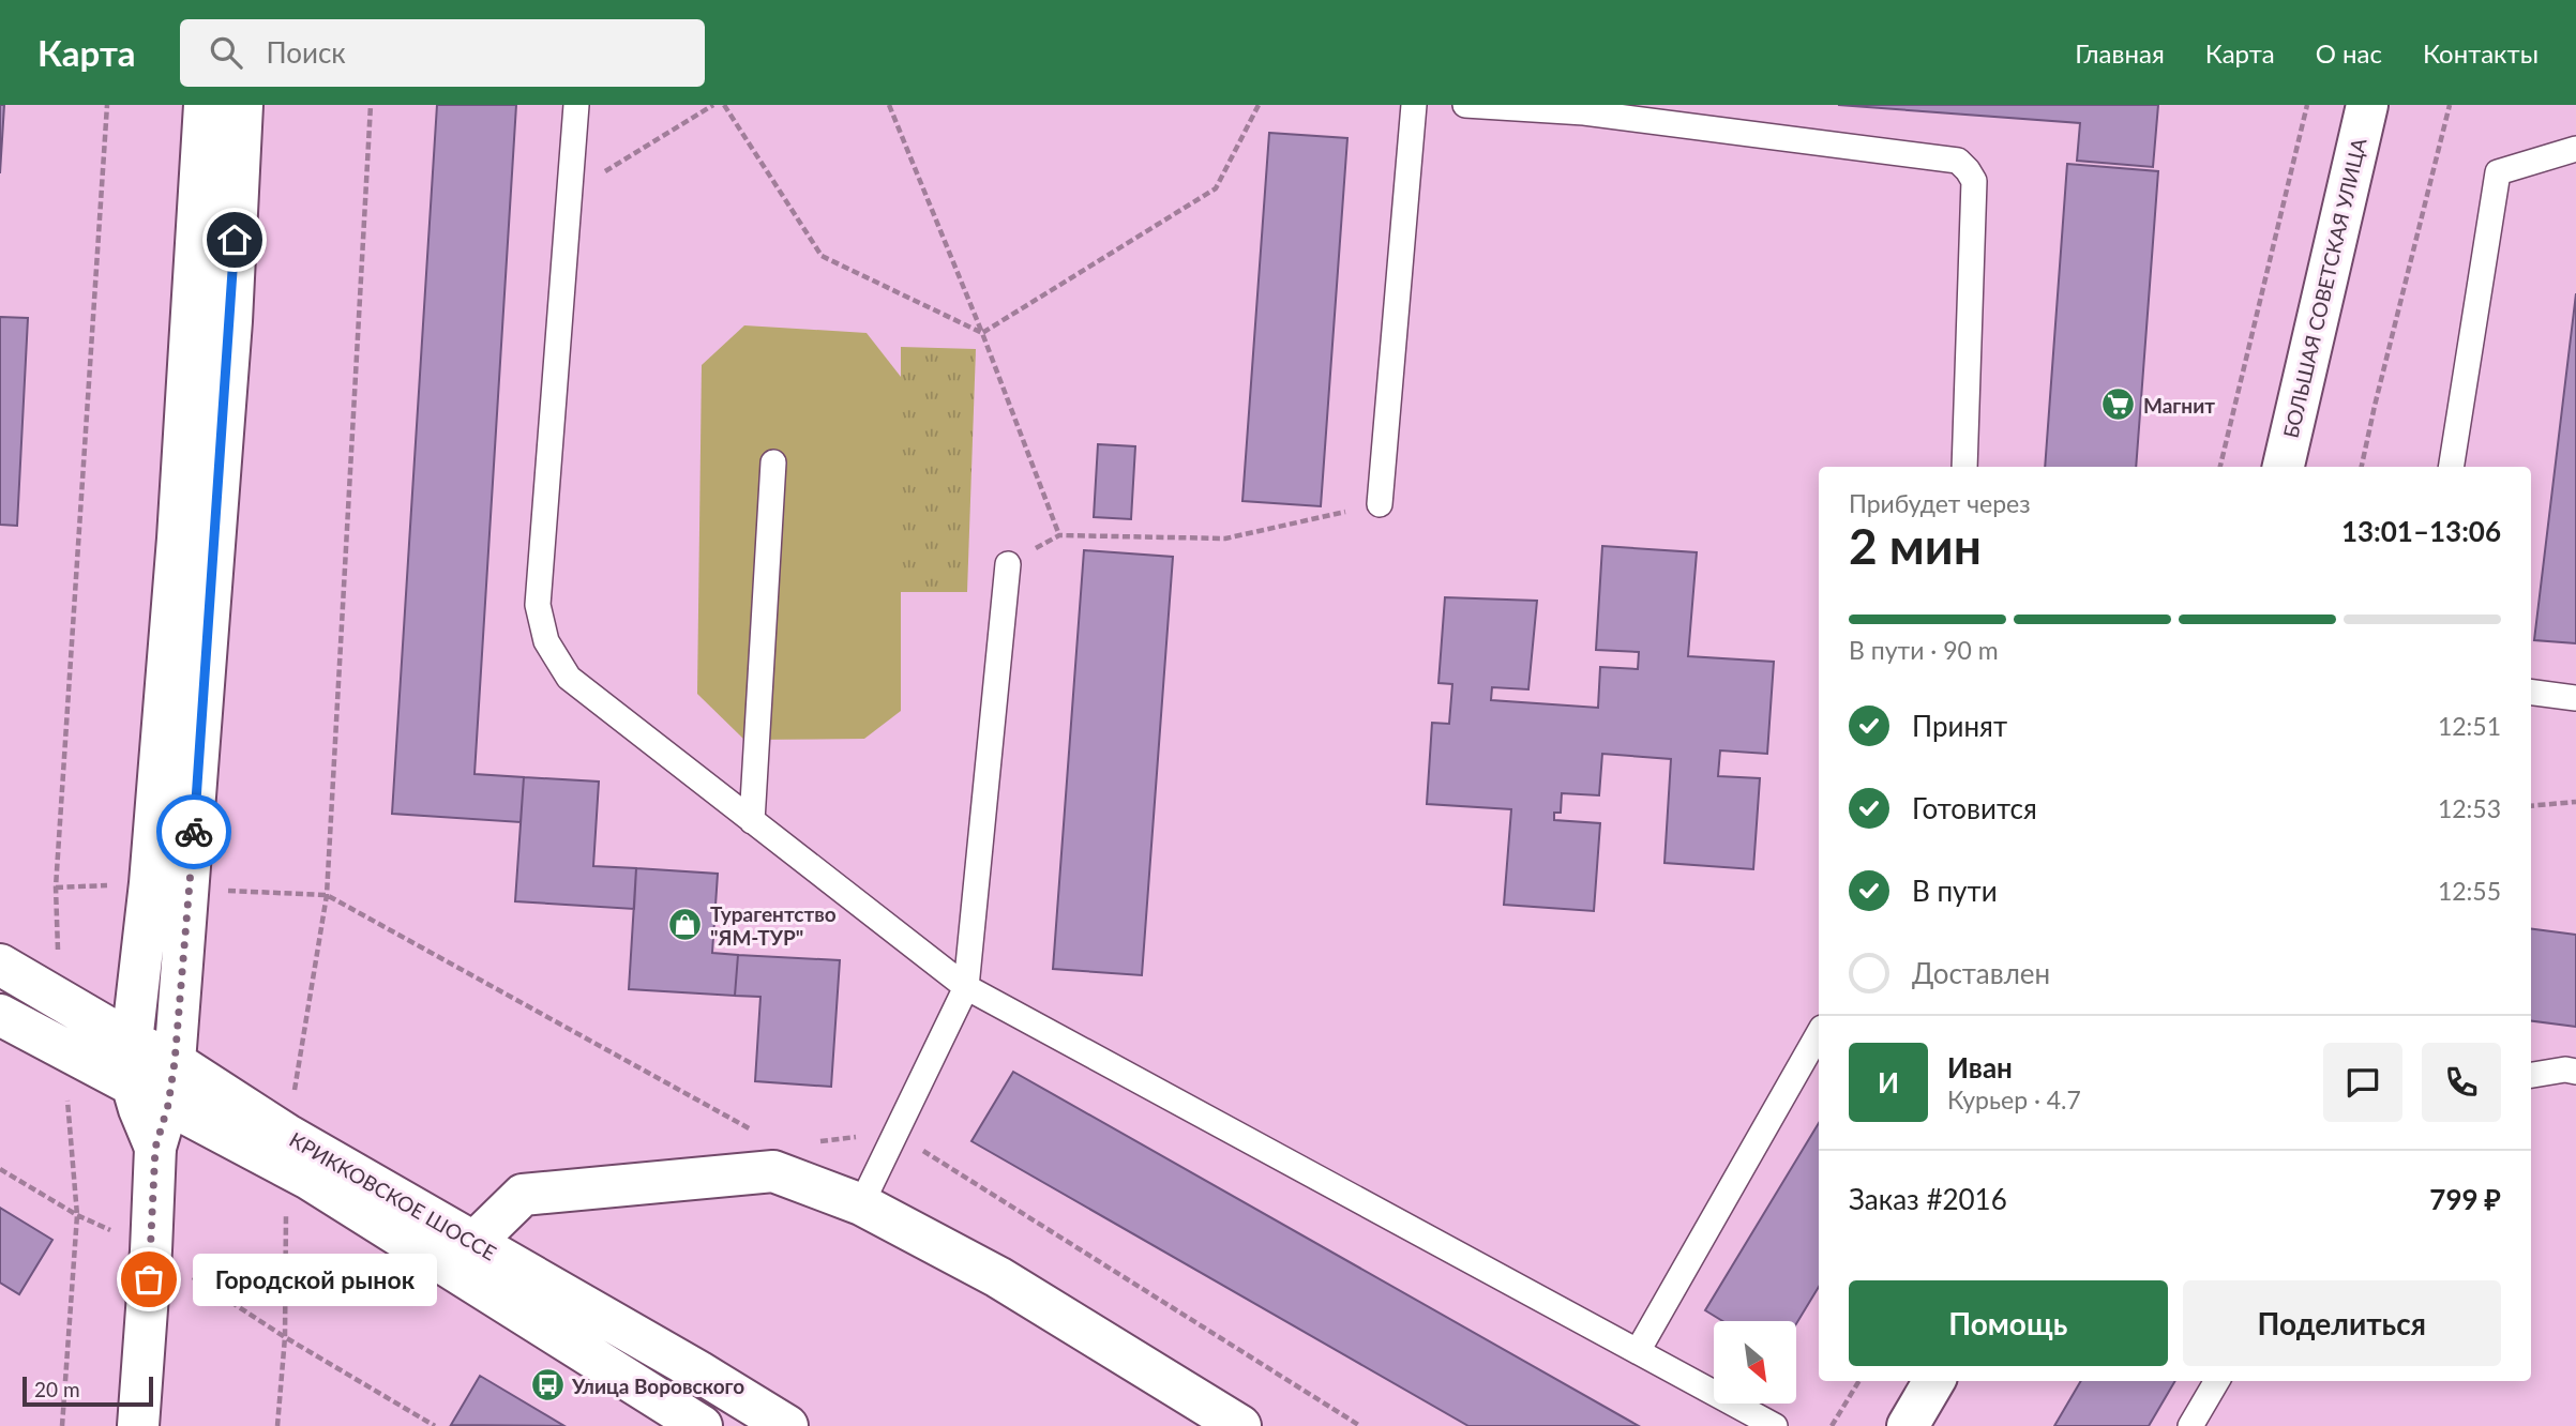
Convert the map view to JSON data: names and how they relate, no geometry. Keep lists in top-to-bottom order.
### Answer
{
  "streets": {
    "street": ["БОЛЬШАЯ СОВЕТСКАЯ УЛИЦА", "КРИККОВСКОЕ ШОССЕ"]
  },
  "places": {
    "supermarket": ["Магнит"],
    "shop": ["Турагентство \"ЯМ-ТУР\""],
    "other": ["Городской рынок"],
    "bus stop": ["Улица Воровского"]
  },
  "scale_bar": "20 m",
  "north": "bottom right",
  "page": {
    "header": "Карта",
    "search": "Поиск",
    "nav": [
      "Главная",
      "Карта",
      "О нас",
      "Контакты"
    ],
    "heading": ["2 мин", "Прибудет через", "13:01–13:06"],
    "panel": [
      "Иван",
      "Курьер · 4.7",
      "Заказ #2016",
      "799 ₽"
    ],
    "bar": "В пути · 90 m",
    "list": [
      ["Принят", "12:51"],
      ["Готовится", "12:53"],
      ["В пути", "12:55"],
      "Доставлен"
    ],
    "round": "И",
    "bubble": "Городской рынок",
    "buttons": ["Помощь", "Поделиться"],
    "scale": "20 m"
  }
}
